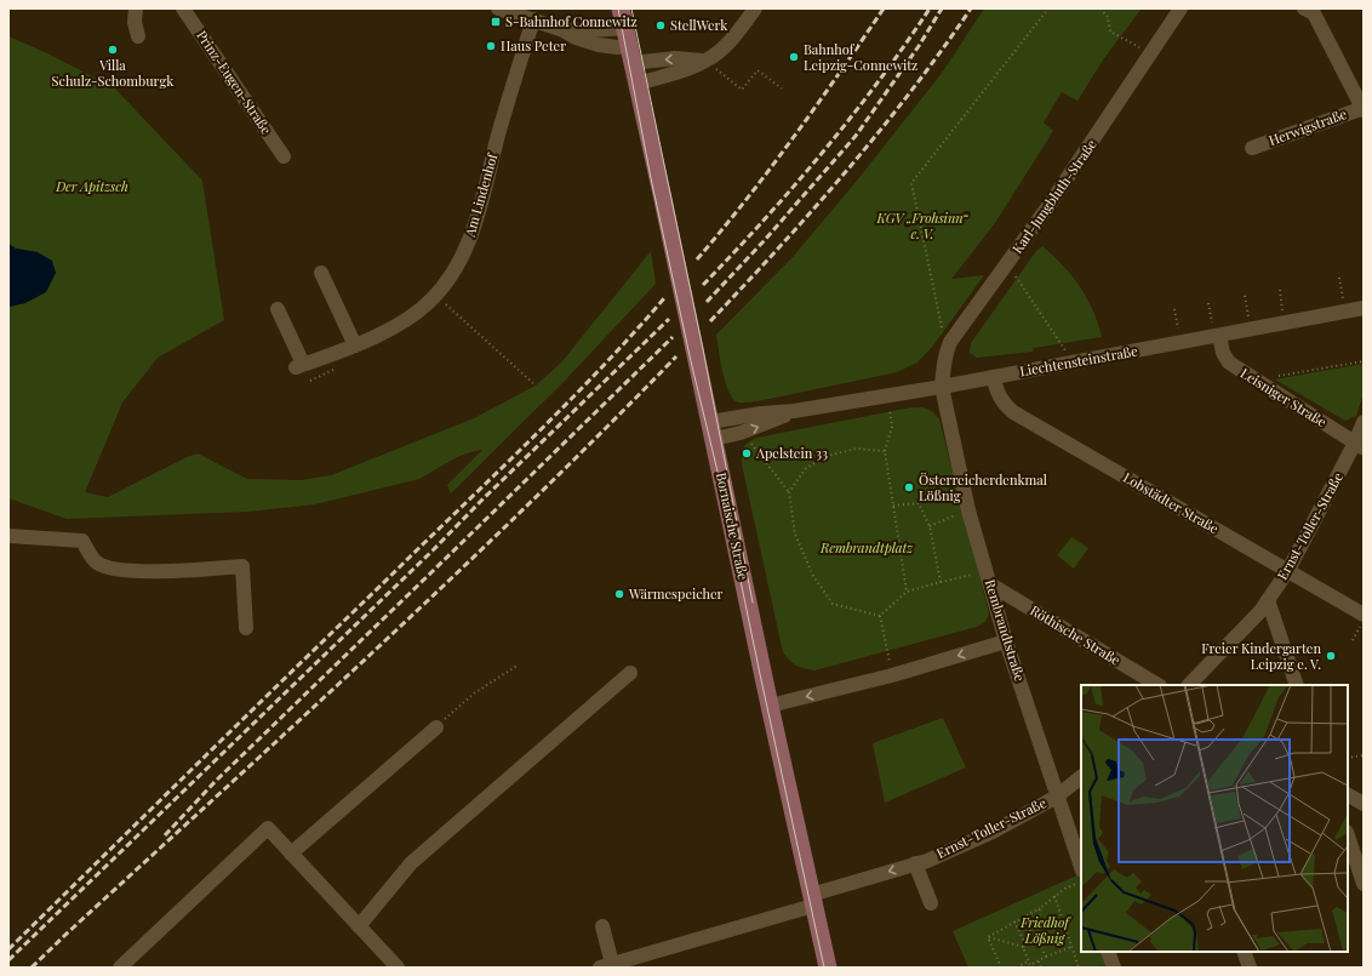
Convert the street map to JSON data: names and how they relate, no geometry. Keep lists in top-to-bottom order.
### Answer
{
  "streets": {
    "main road": ["Bornaische Straße"],
    "street": [
      "Prinz-Eugen-Straße",
      "Herwigstraße",
      "Am Lindenhof",
      "Karl-Jungbluth-Straße",
      "Liechtensteinstraße",
      "Leisniger Straße",
      "Lobstädter Straße",
      "Ernst-Toller-Straße",
      "Rembrandtstraße",
      "Röthische Straße"
    ]
  },
  "crossings": [
    ["Karl-Jungbluth-Straße", "Liechtensteinstraße"],
    ["Karl-Jungbluth-Straße", "Rembrandtstraße"],
    ["Liechtensteinstraße", "Leisniger Straße"],
    ["Liechtensteinstraße", "Lobstädter Straße"],
    ["Liechtensteinstraße", "Bornaische Straße"],
    ["Liechtensteinstraße", "Rembrandtstraße"],
    ["Leisniger Straße", "Ernst-Toller-Straße"],
    ["Lobstädter Straße", "Ernst-Toller-Straße"],
    ["Bornaische Straße", "Ernst-Toller-Straße"],
    ["Ernst-Toller-Straße", "Rembrandtstraße"],
    ["Rembrandtstraße", "Röthische Straße"]
  ],
  "parks": [
    "Der Apitzsch",
    "KGV „Frohsinn“ e. V.",
    "Rembrandtplatz",
    "Friedhof Lößnig"
  ],
  "places": {
    "transit": ["S-Bahnhof Connewitz"],
    "other": [
      "StellWerk",
      "Haus Peter",
      "Villa Schulz-Schomburgk",
      "Bahnhof Leipzig-Connewitz",
      "Apelstein 33",
      "Österreicherdenkmal Lößnig",
      "Wärmespeicher",
      "Freier Kindergarten Leipzig e. V."
    ]
  }
}
